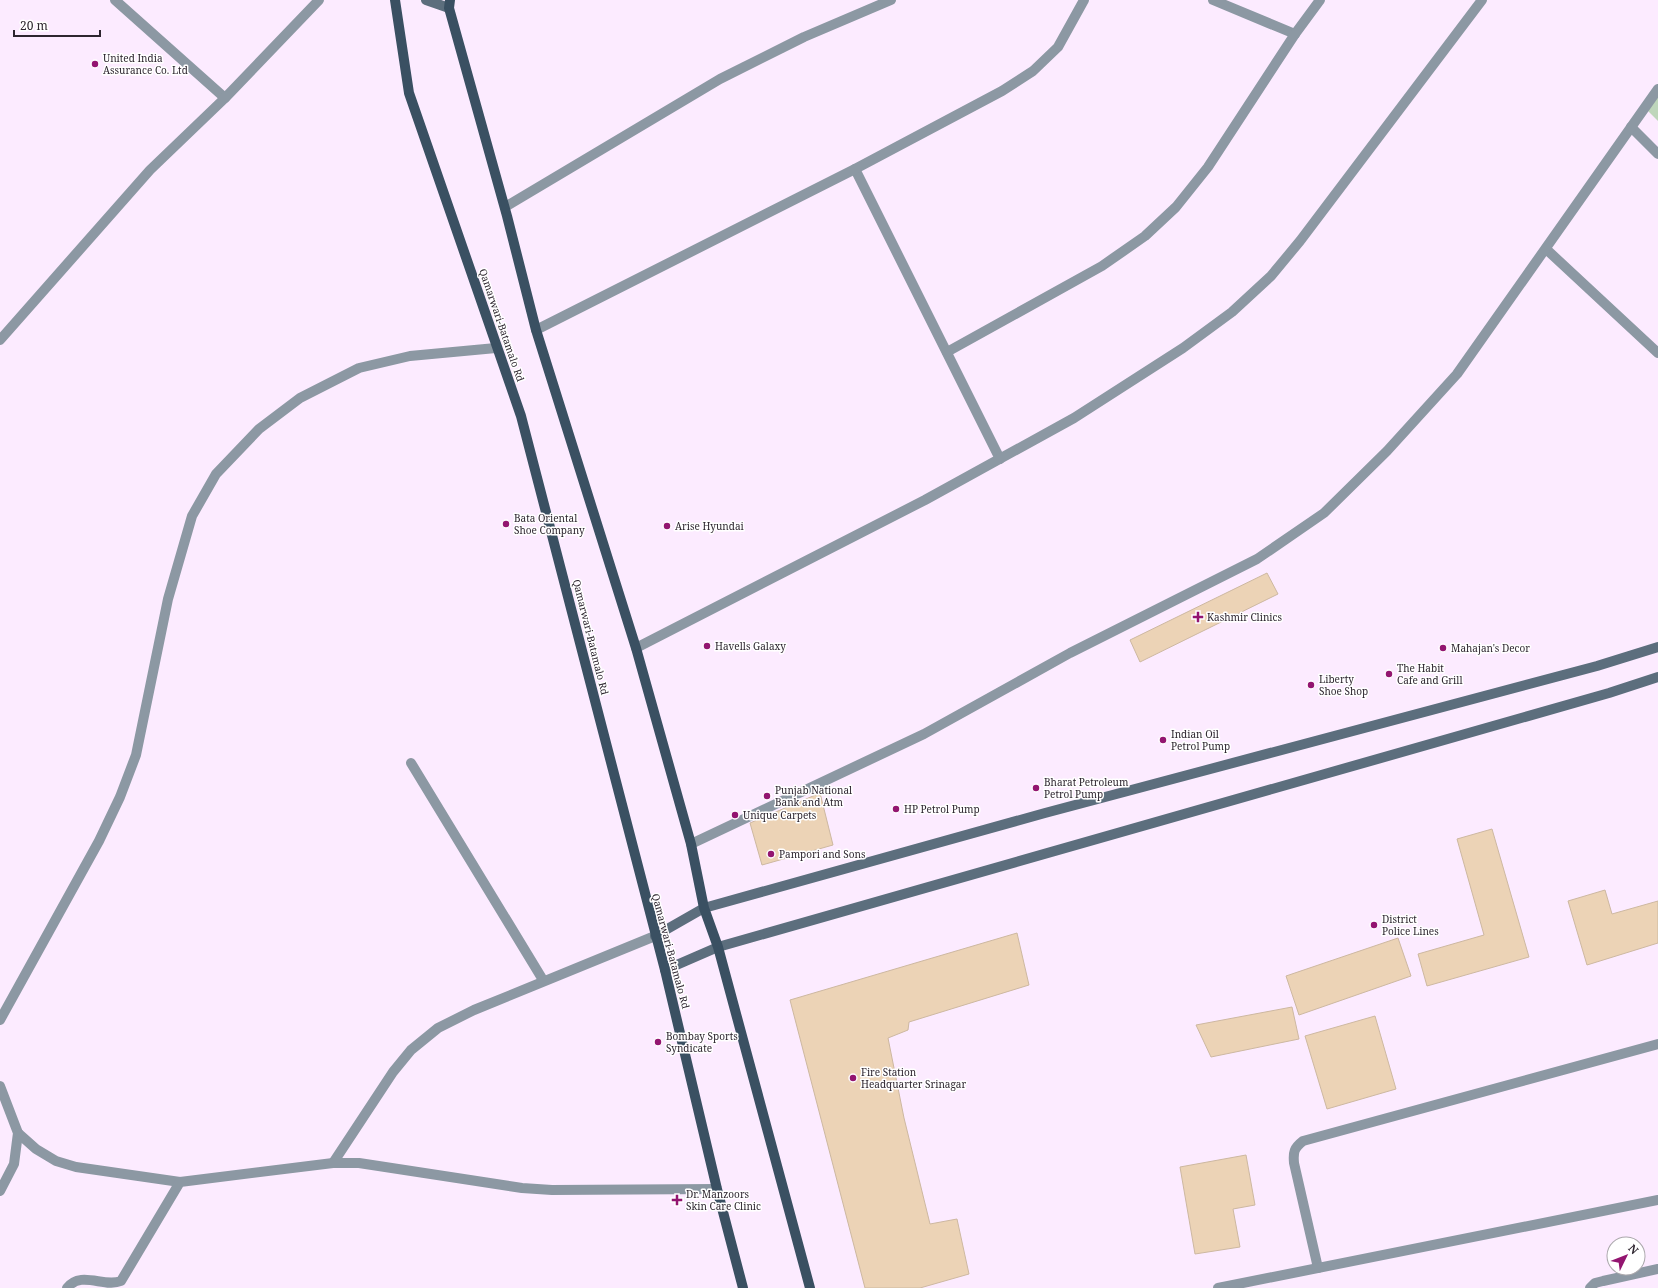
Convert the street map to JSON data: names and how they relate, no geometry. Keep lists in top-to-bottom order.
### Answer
{
  "streets": {
    "main road": ["Qamarwari-Batamalo Rd"]
  },
  "places": {
    "other": [
      "United India Assurance Co. Ltd",
      "Bata Oriental Shoe Company",
      "Arise Hyundai",
      "Havells Galaxy",
      "Mahajan's Decor",
      "The Habit Cafe and Grill",
      "Liberty Shoe Shop",
      "Indian Oil Petrol Pump",
      "Bharat Petroleum Petrol Pump",
      "Punjab National Bank and Atm",
      "HP Petrol Pump",
      "Unique Carpets",
      "Pampori and Sons",
      "District Police Lines",
      "Bombay Sports Syndicate",
      "Fire Station Headquarter Srinagar"
    ],
    "health": ["Kashmir Clinics", "Dr. Manzoors Skin Care Clinic"]
  },
  "scale_bar": "20 m",
  "north": "top right"
}
